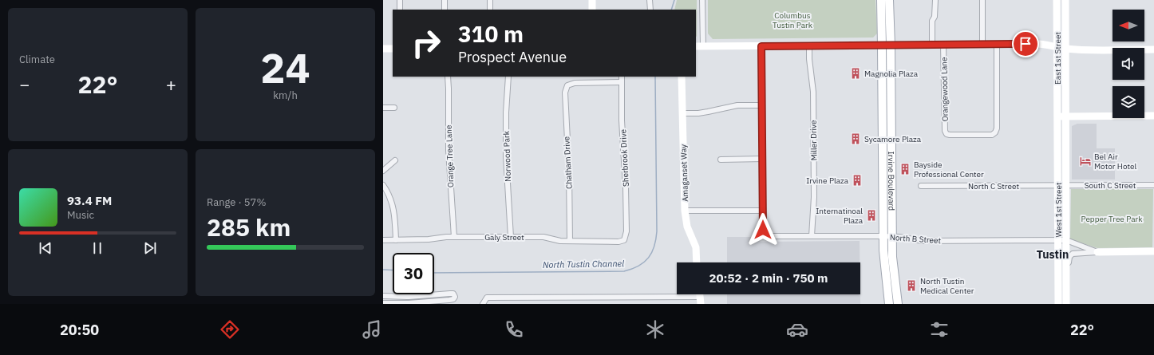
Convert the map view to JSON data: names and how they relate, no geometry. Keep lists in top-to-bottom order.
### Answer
{
  "streets": {
    "main road": [
      "East 1st Street",
      "Amaganset Way",
      "Irvine Boulevard",
      "West 1st Street"
    ],
    "street": [
      "Orangewood Lane",
      "Miller Drive",
      "Orange Tree Lane",
      "Norwood Park",
      "Sherbrook Drive",
      "Chatham Drive",
      "South C Street",
      "North C Street",
      "Galy Street",
      "North B Street"
    ]
  },
  "crossings": [
    ["East 1st Street", "West 1st Street"],
    ["Miller Drive", "North B Street"],
    ["Orange Tree Lane", "Galy Street"],
    ["Norwood Park", "Galy Street"],
    ["Sherbrook Drive", "Chatham Drive"],
    ["Sherbrook Drive", "Galy Street"],
    ["Chatham Drive", "Galy Street"],
    ["Irvine Boulevard", "North B Street"],
    ["South C Street", "North C Street"],
    ["South C Street", "West 1st Street"],
    ["North C Street", "West 1st Street"],
    ["West 1st Street", "North B Street"]
  ],
  "districts": ["Tustin"],
  "water": ["North Tustin Channel"],
  "parks": ["Columbus Tustin Park", "Pepper Tree Park"],
  "places": {
    "building": [
      "Magnolia Plaza",
      "Sycamore Plaza",
      "Bayside Professional Center",
      "Irvine Plaza",
      "Internatinoal Plaza",
      "North Tustin Medical Center"
    ],
    "hotel": ["Bel Air Motor Hotel"]
  },
  "north": "left",
  "page": {
    "tile": [
      "Climate",
      ["24", "km/h"],
      ["Range · 57%", "285 km"]
    ],
    "turn": ["310 m", "Prospect Avenue"],
    "heat": ["−", "22°", "+"],
    "song": ["93.4 FM", "Music"],
    "limit": "30",
    "trip": "20:52 · 2 min · 750 m",
    "tabs": ["20:50", "22°"]
  }
}
